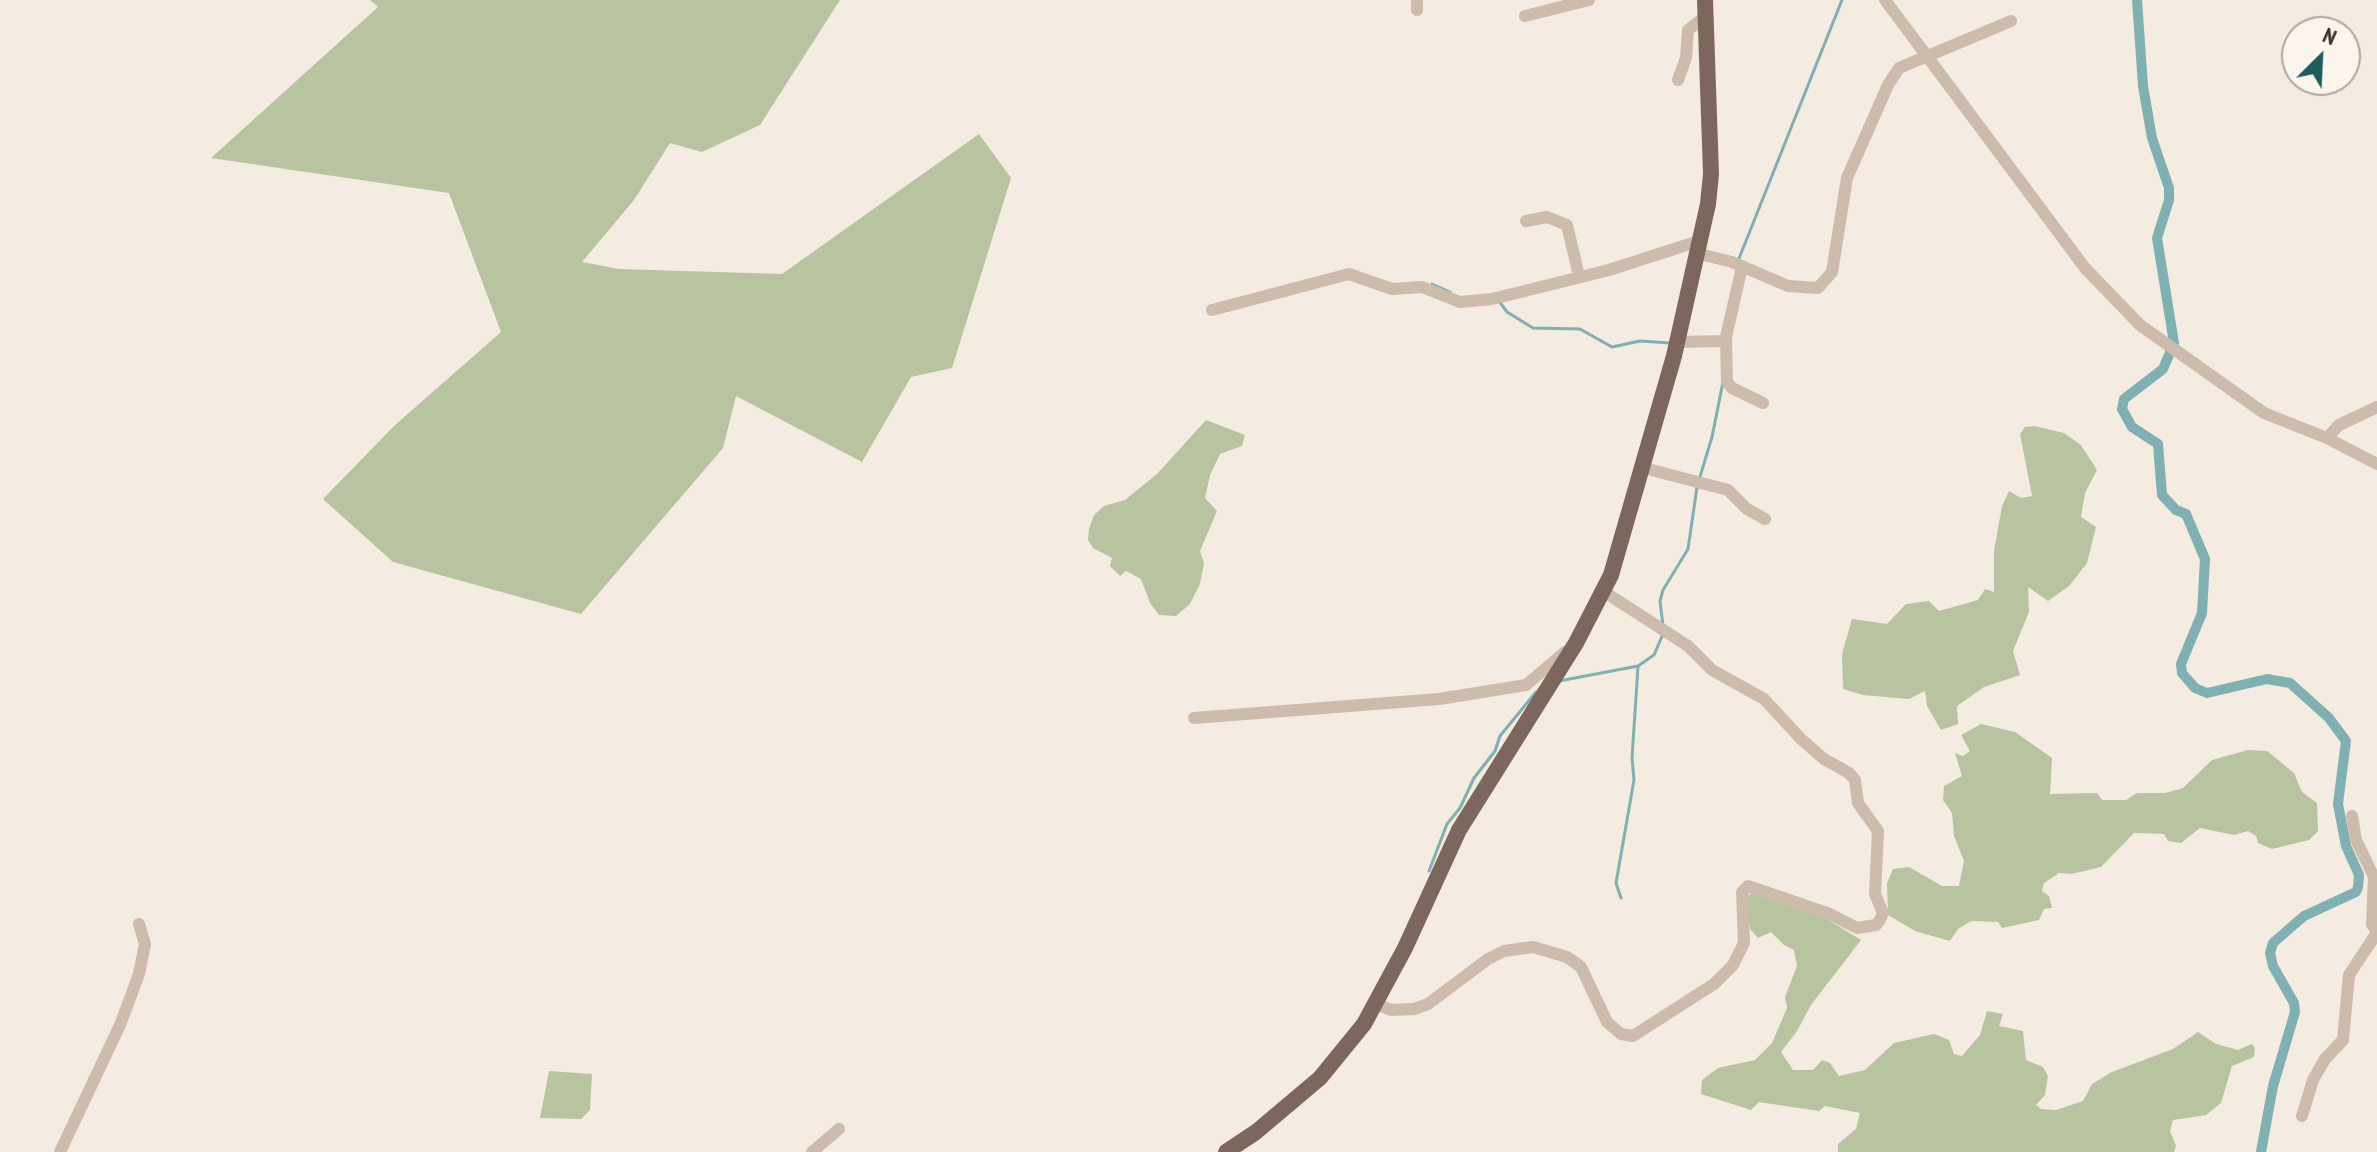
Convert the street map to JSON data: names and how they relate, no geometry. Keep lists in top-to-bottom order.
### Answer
{
  "north": "top right"
}
